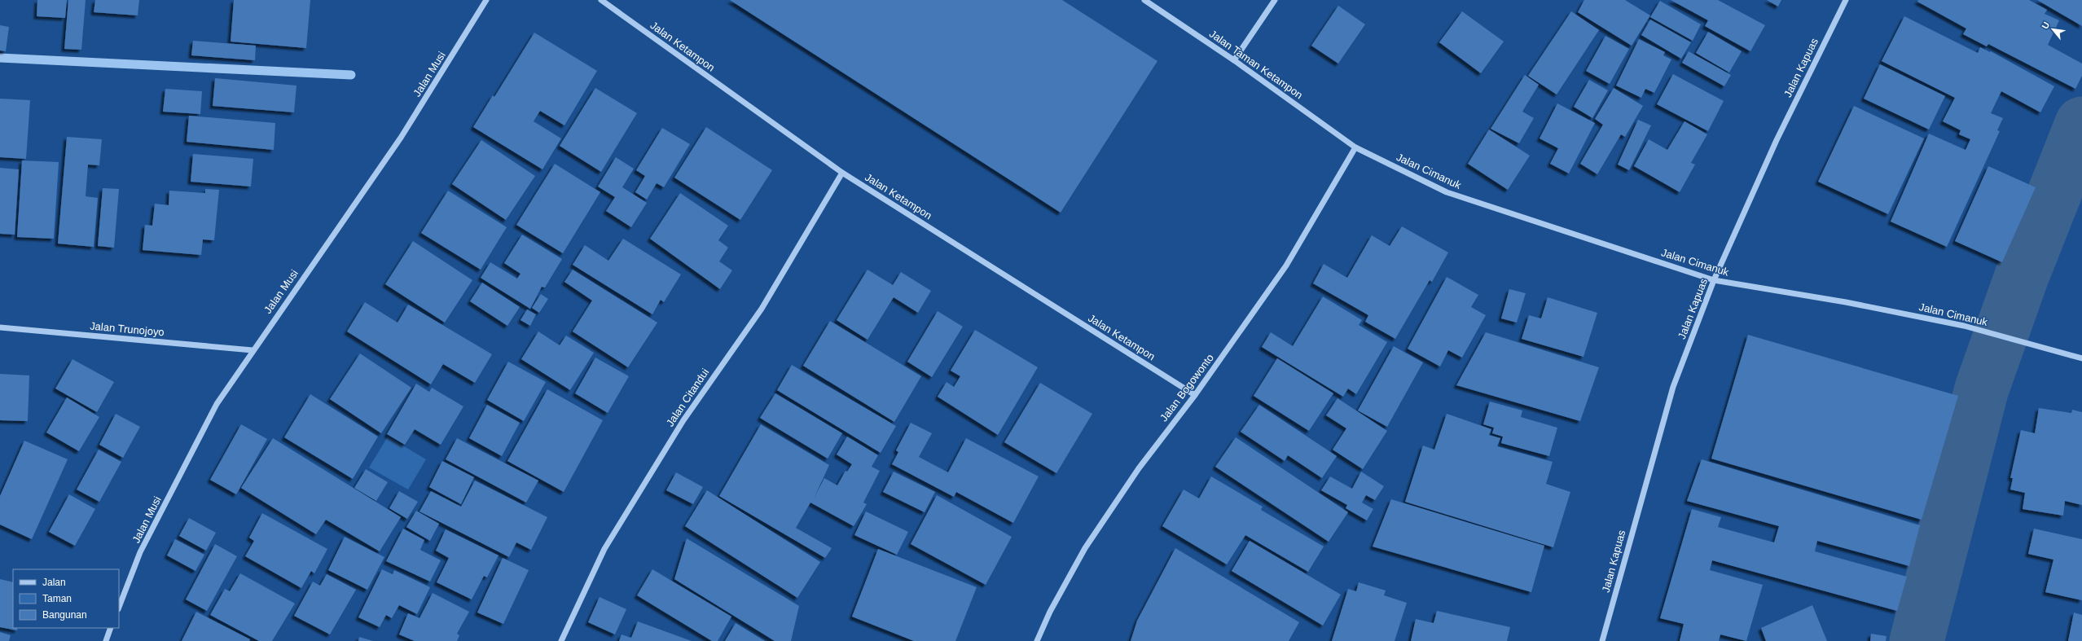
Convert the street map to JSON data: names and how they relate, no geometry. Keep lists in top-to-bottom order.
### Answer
{
  "streets": {
    "street": [
      "Jalan Ketampon",
      "Jalan Taman Ketampon",
      "Jalan Kapuas",
      "Jalan Musi",
      "Jalan Cimanuk",
      "Jalan Trunojoyo",
      "Jalan Bogowonto",
      "Jalan Citandui"
    ]
  },
  "crossings": [
    ["Jalan Ketampon", "Jalan Bogowonto"],
    ["Jalan Ketampon", "Jalan Citandui"],
    ["Jalan Taman Ketampon", "Jalan Cimanuk"],
    ["Jalan Taman Ketampon", "Jalan Bogowonto"],
    ["Jalan Kapuas", "Jalan Cimanuk"],
    ["Jalan Musi", "Jalan Trunojoyo"],
    ["Jalan Cimanuk", "Jalan Bogowonto"]
  ],
  "legend": ["Jalan", "Taman", "Bangunan"],
  "north": "top left"
}
